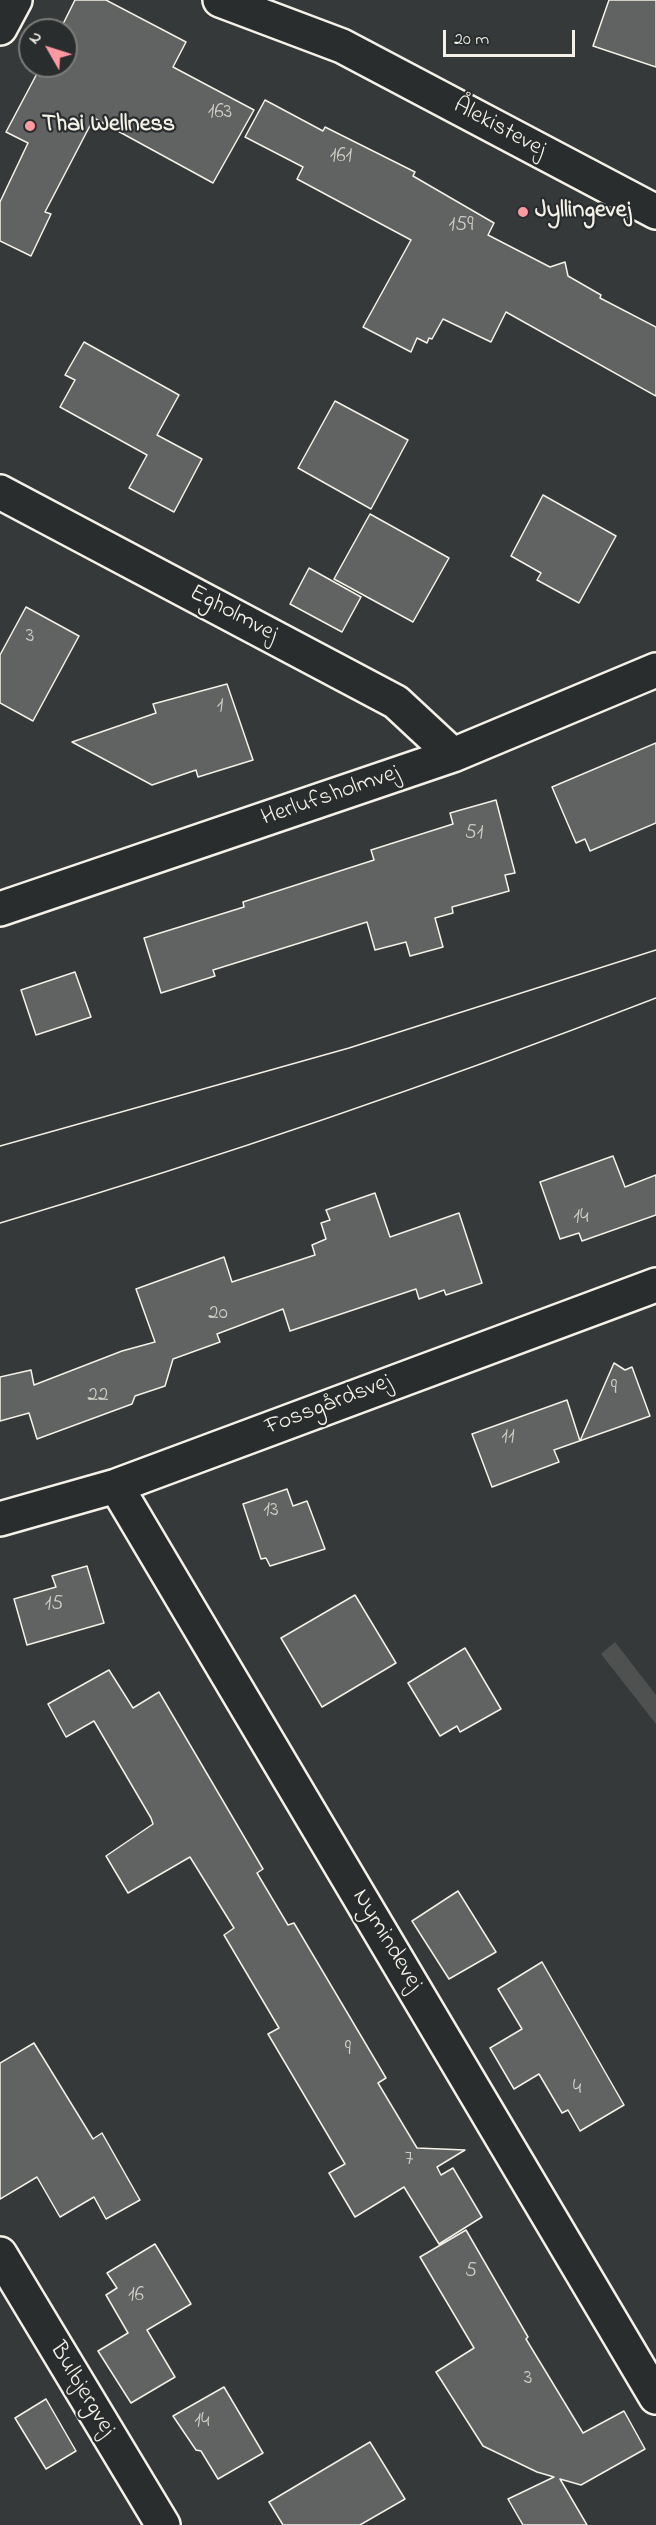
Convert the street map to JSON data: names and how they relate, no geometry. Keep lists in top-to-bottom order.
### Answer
{
  "streets": {
    "street": [
      "Ålekistevej",
      "Egholmvej",
      "Herlufsholmvej",
      "Fossgårdsvej",
      "Nymindevej",
      "Bulbjergvej"
    ]
  },
  "crossings": [
    ["Egholmvej", "Herlufsholmvej"],
    ["Fossgårdsvej", "Nymindevej"]
  ],
  "places": ["Thai Wellness", "Jyllingevej"],
  "house_numbers": [
    "163",
    "161",
    "159",
    "3",
    "1",
    "51",
    "14",
    "20",
    "9",
    "22",
    "11",
    "13",
    "15",
    "9",
    "4",
    "7",
    "5",
    "16",
    "3",
    "14"
  ],
  "scale_bar": "20 m",
  "north": "top left"
}
